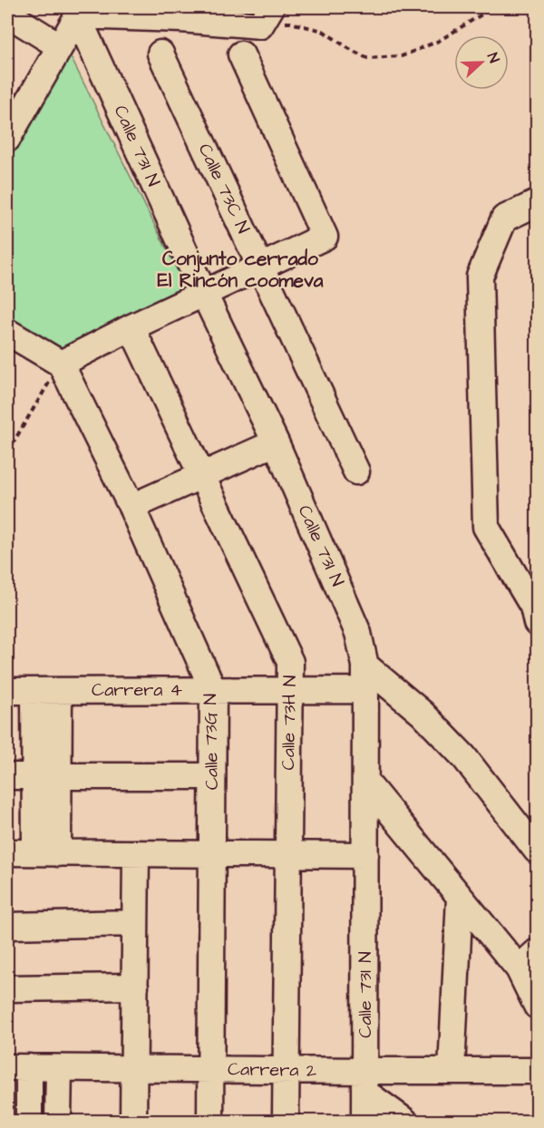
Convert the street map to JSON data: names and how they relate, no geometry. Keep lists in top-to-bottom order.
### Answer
{
  "streets": {
    "street": [
      "Calle 73I N",
      "Calle 73C N",
      "Carrera 4",
      "Calle 73H N",
      "Calle 73G N",
      "Carrera 2"
    ]
  },
  "crossings": [
    ["Calle 73I N", "Carrera 4"],
    ["Calle 73I N", "Carrera 2"],
    ["Carrera 4", "Calle 73H N"],
    ["Carrera 4", "Calle 73G N"],
    ["Calle 73H N", "Carrera 2"],
    ["Calle 73G N", "Carrera 2"]
  ],
  "districts": ["Conjunto cerrado El Rincón coomeva"],
  "north": "right"
}
